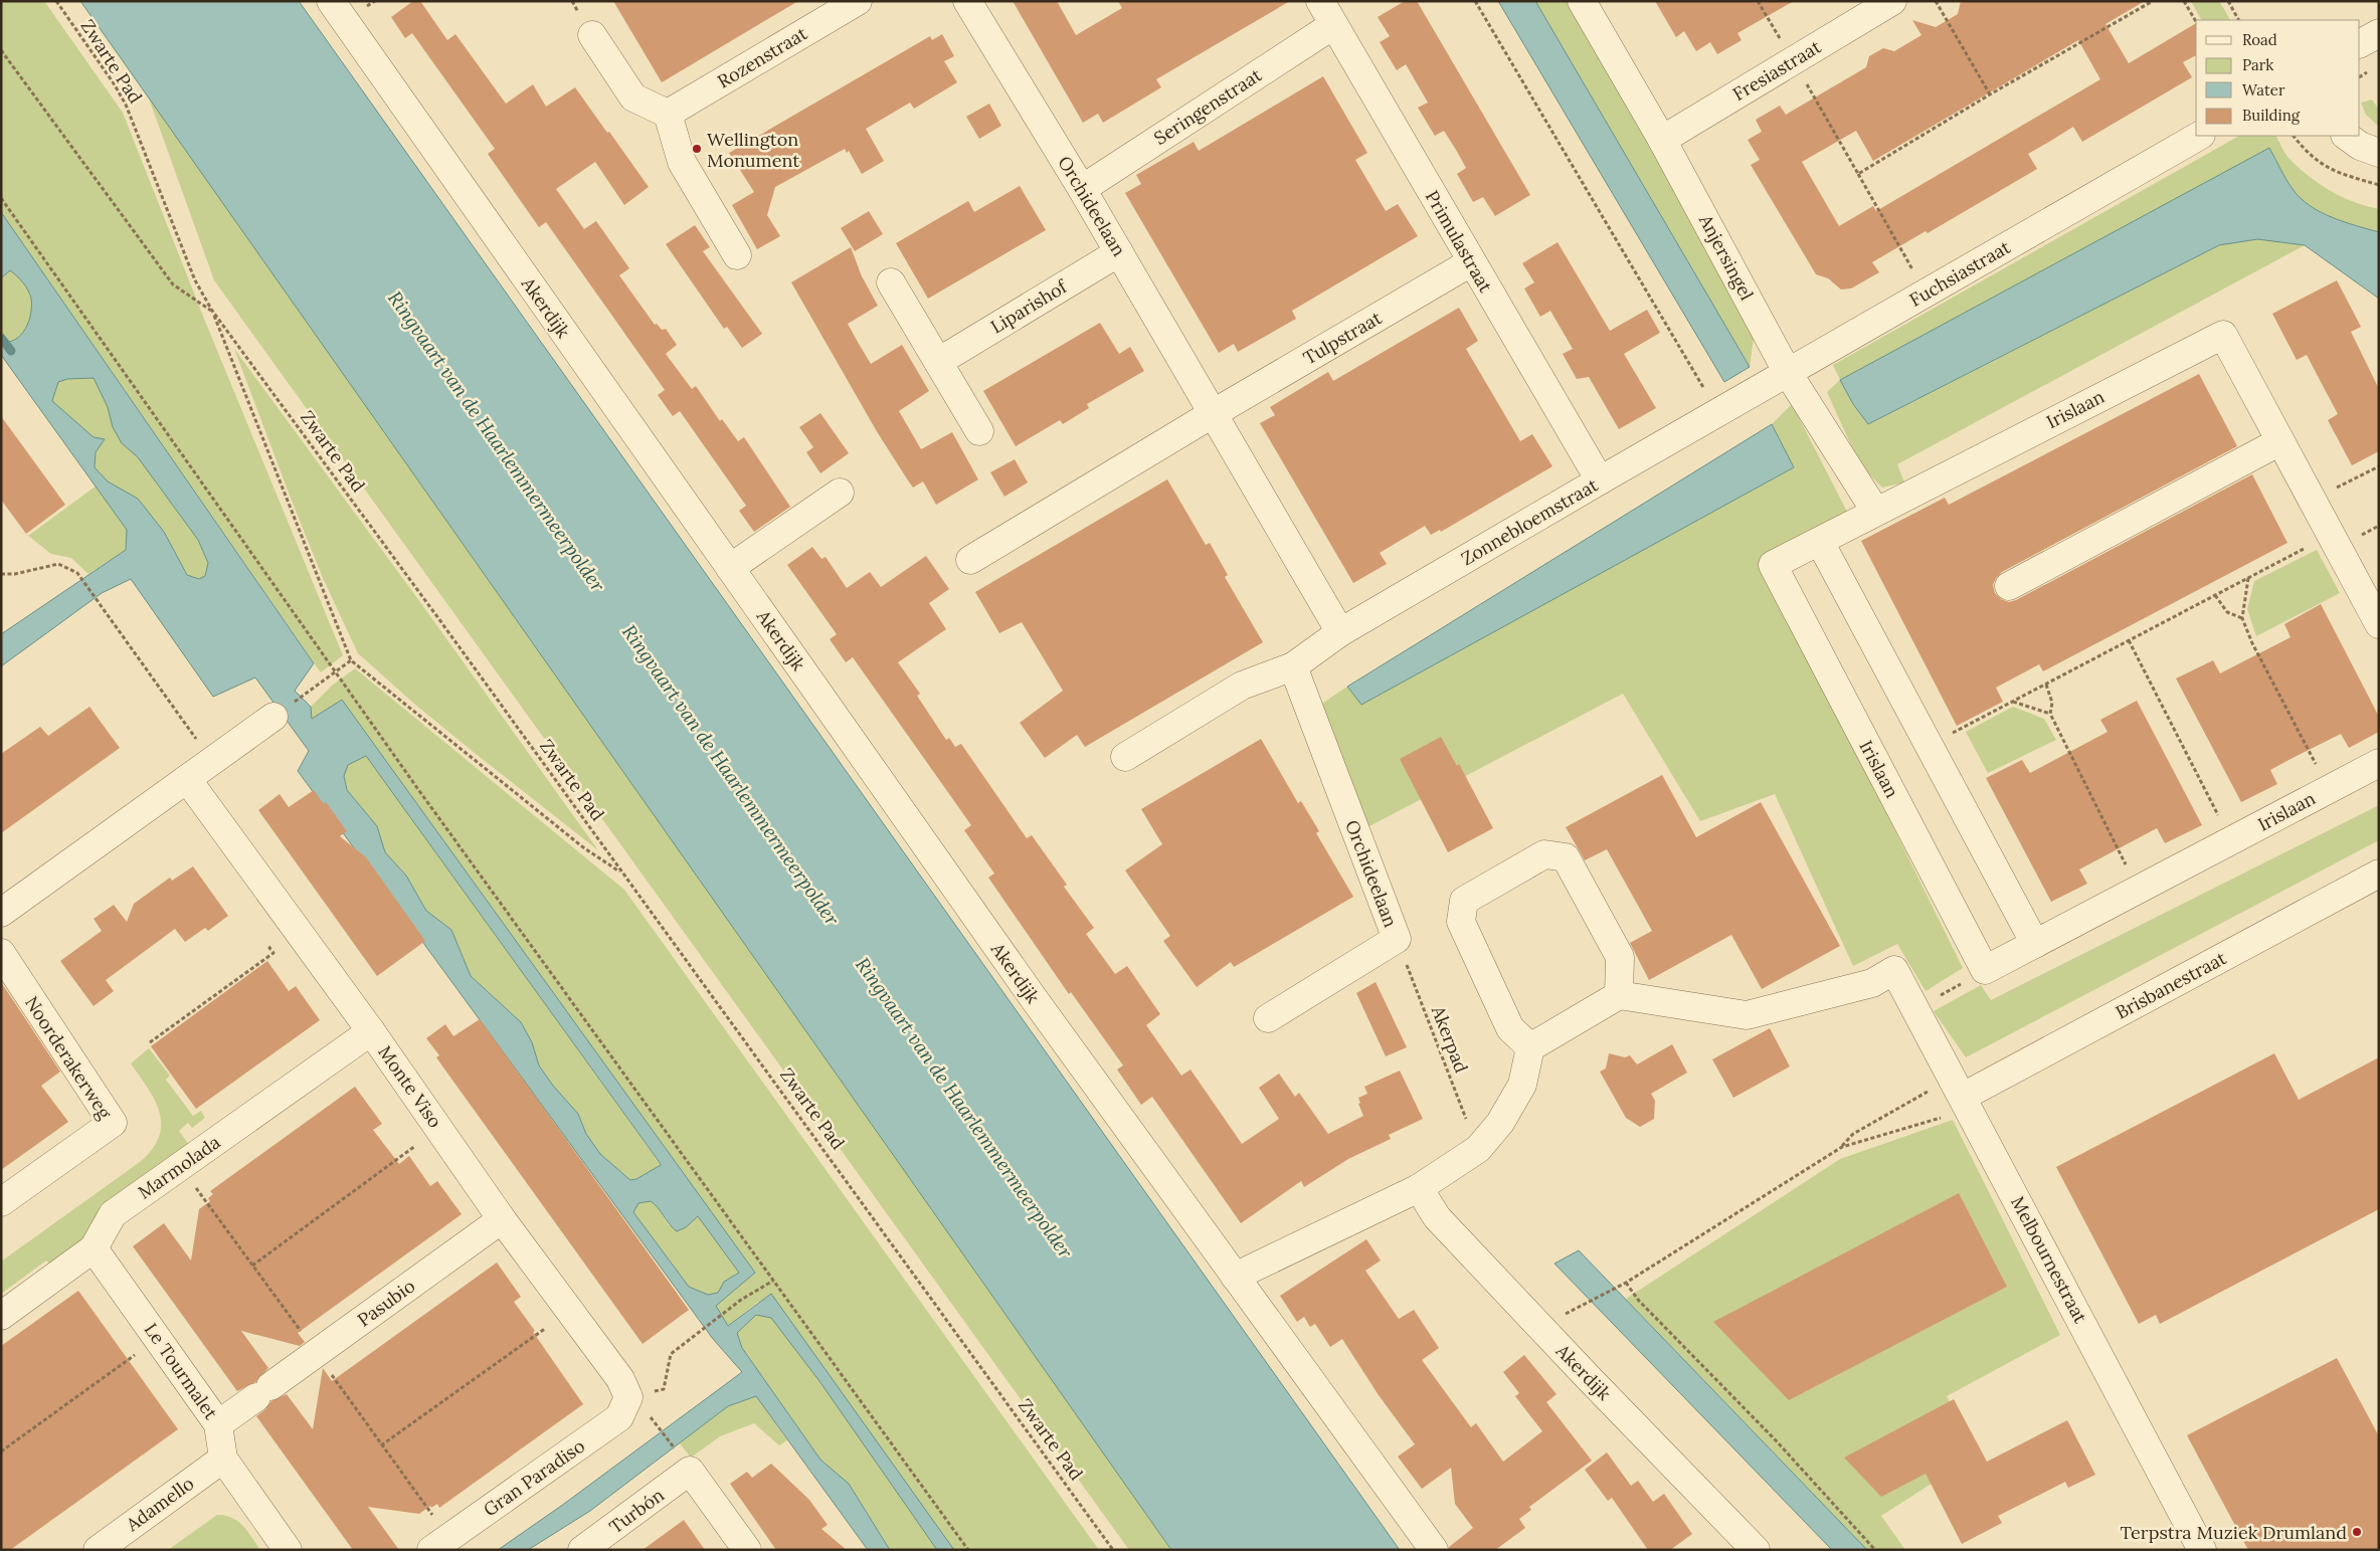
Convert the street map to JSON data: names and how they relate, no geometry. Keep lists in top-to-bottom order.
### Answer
{
  "streets": {
    "street": [
      "Rozenstraat",
      "Fresiastraat",
      "Seringenstraat",
      "Orchideelaan",
      "Primulastraat",
      "Anjersingel",
      "Fuchsiastraat",
      "Liparishof",
      "Akerdijk",
      "Tulpstraat",
      "Irislaan",
      "Zonnebloemstraat",
      "Brisbanestraat",
      "Noorderakerweg",
      "Monte Viso",
      "Marmolada",
      "Melbournestraat",
      "Pasubio",
      "Le Tourmalet",
      "Gran Paradiso",
      "Adamello",
      "Turbón"
    ],
    "path": ["Zwarte Pad", "Akerpad"]
  },
  "crossings": [
    ["Fresiastraat", "Anjersingel"],
    ["Seringenstraat", "Orchideelaan"],
    ["Seringenstraat", "Primulastraat"],
    ["Orchideelaan", "Liparishof"],
    ["Orchideelaan", "Tulpstraat"],
    ["Orchideelaan", "Zonnebloemstraat"],
    ["Orchideelaan", "Akerpad"],
    ["Primulastraat", "Tulpstraat"],
    ["Primulastraat", "Zonnebloemstraat"],
    ["Anjersingel", "Fuchsiastraat"],
    ["Anjersingel", "Irislaan"],
    ["Fuchsiastraat", "Zonnebloemstraat"],
    ["Brisbanestraat", "Melbournestraat"],
    ["Monte Viso", "Marmolada"],
    ["Monte Viso", "Pasubio"],
    ["Monte Viso", "Gran Paradiso"],
    ["Marmolada", "Le Tourmalet"],
    ["Pasubio", "Le Tourmalet"],
    ["Le Tourmalet", "Adamello"]
  ],
  "water": ["Ringvaart van de Haarlemmermeerpolder"],
  "places": ["Wellington Monument", "Terpstra Muziek Drumland"],
  "legend": [
    "Road",
    "Park",
    "Water",
    "Building"
  ]
}
